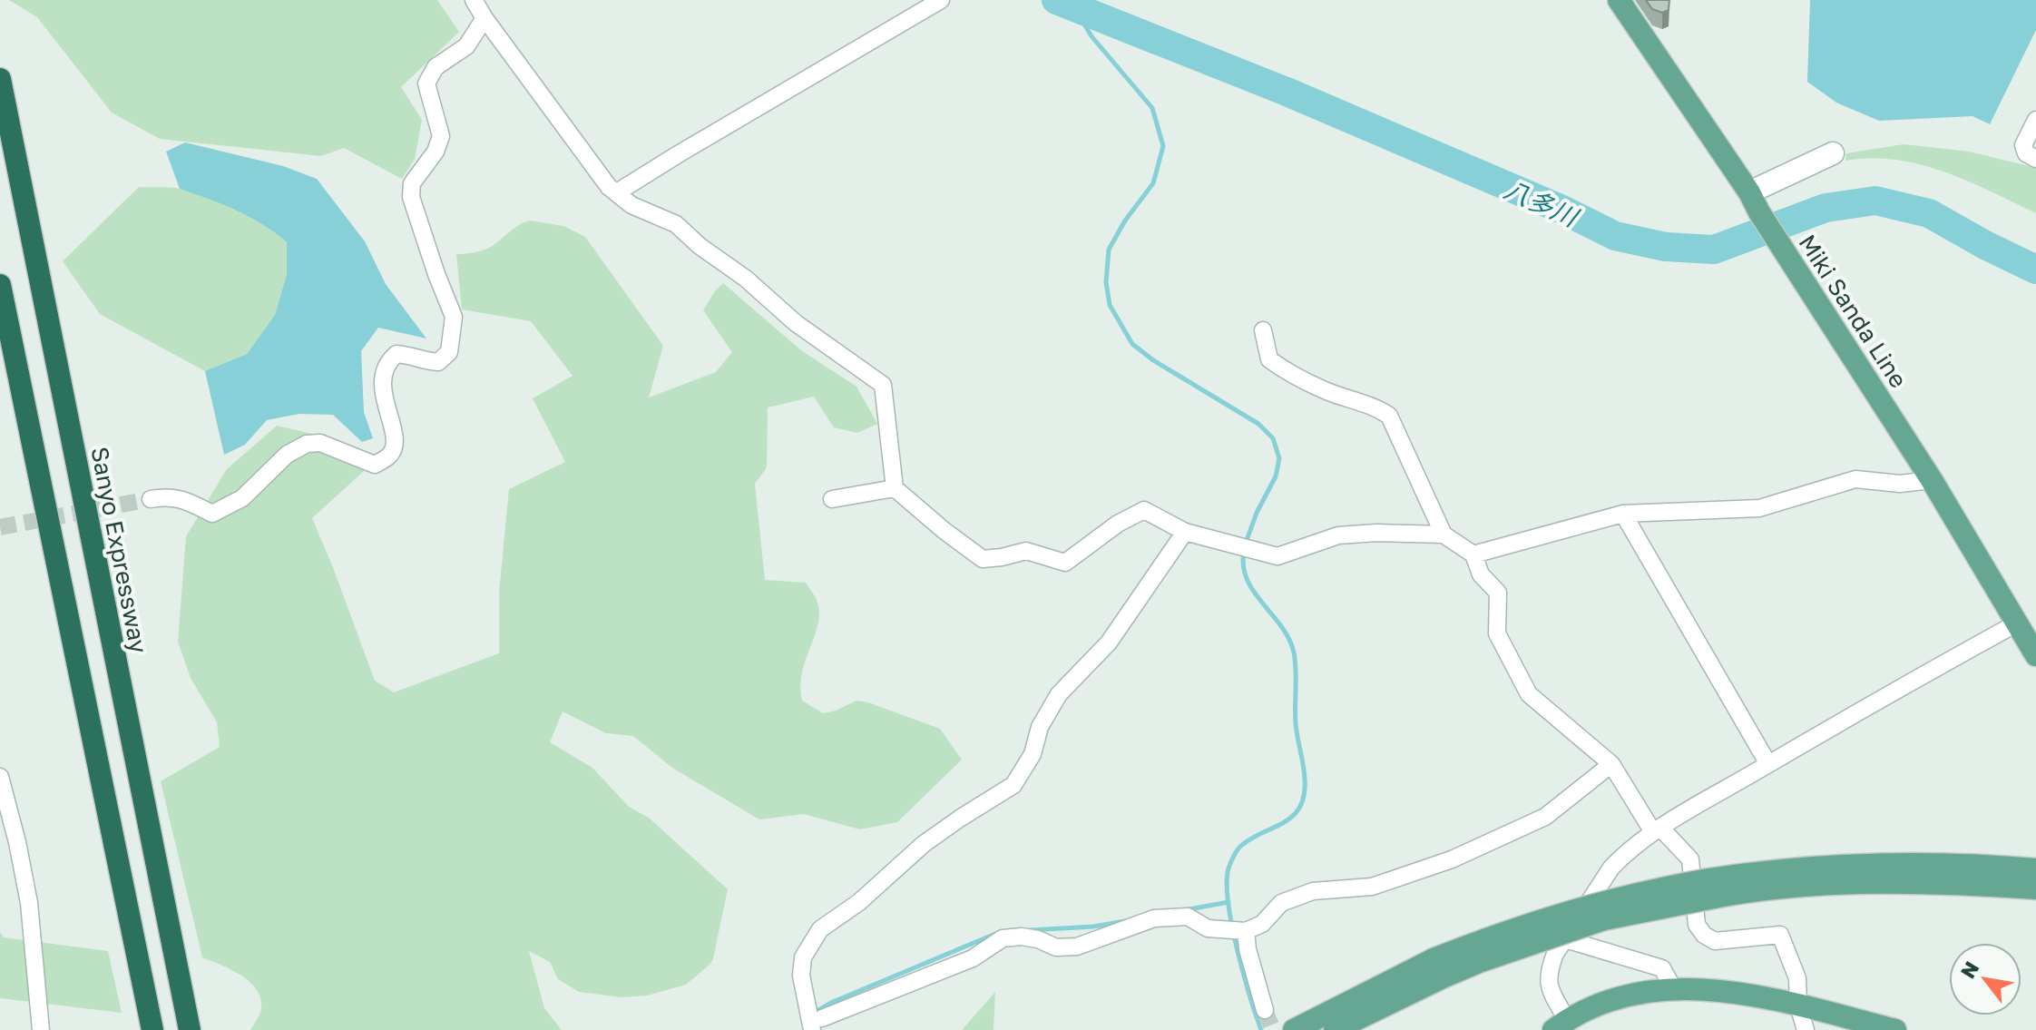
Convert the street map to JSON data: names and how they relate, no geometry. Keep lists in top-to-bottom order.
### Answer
{
  "streets": {
    "highway": ["Sanyo Expressway"],
    "main road": ["Miki Sanda Line"]
  },
  "water": ["八多川"],
  "north": "top left"
}
